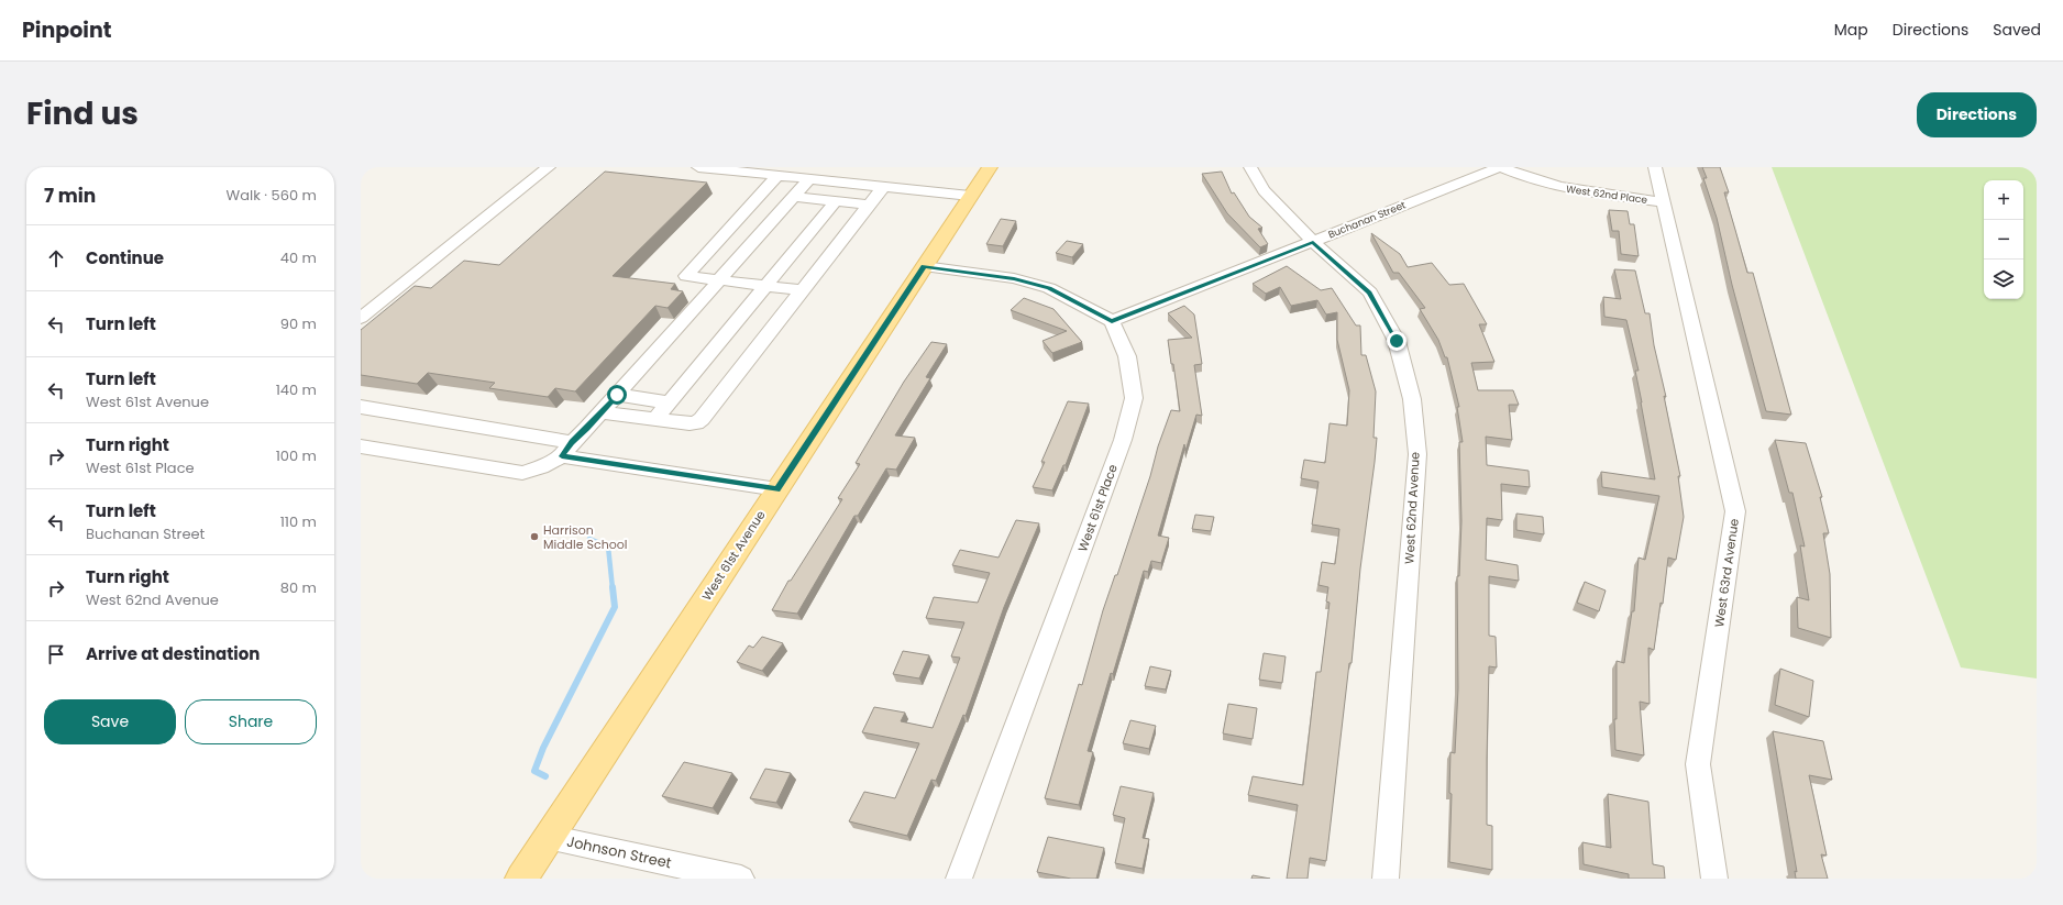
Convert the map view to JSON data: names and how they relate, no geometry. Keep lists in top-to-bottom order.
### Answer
{
  "streets": {
    "main road": ["West 61st Avenue"],
    "street": [
      "West 62nd Place",
      "Buchanan Street",
      "West 61st Place",
      "West 62nd Avenue",
      "West 63rd Avenue",
      "Johnson Street"
    ]
  },
  "crossings": [
    ["West 62nd Place", "Buchanan Street"],
    ["West 62nd Place", "West 63rd Avenue"],
    ["Buchanan Street", "West 61st Place"],
    ["Buchanan Street", "West 62nd Avenue"],
    ["West 61st Avenue", "Johnson Street"]
  ],
  "places": ["Harrison Middle School"],
  "page": {
    "header": "Pinpoint",
    "nav": ["Map", "Directions", "Saved"],
    "title": "Find us",
    "buttons": [
      "Directions",
      ["Save", "Share"]
    ],
    "heading": ["7 min", "Walk · 560 m"],
    "map_buttons": ["+", "−"],
    "list": [
      ["Continue", "40 m"],
      ["Turn left", "90 m"],
      ["Turn left", "West 61st Avenue", "140 m"],
      ["Turn right", "West 61st Place", "100 m"],
      ["Turn left", "Buchanan Street", "110 m"],
      ["Turn right", "West 62nd Avenue", "80 m"],
      "Arrive at destination"
    ]
  }
}
